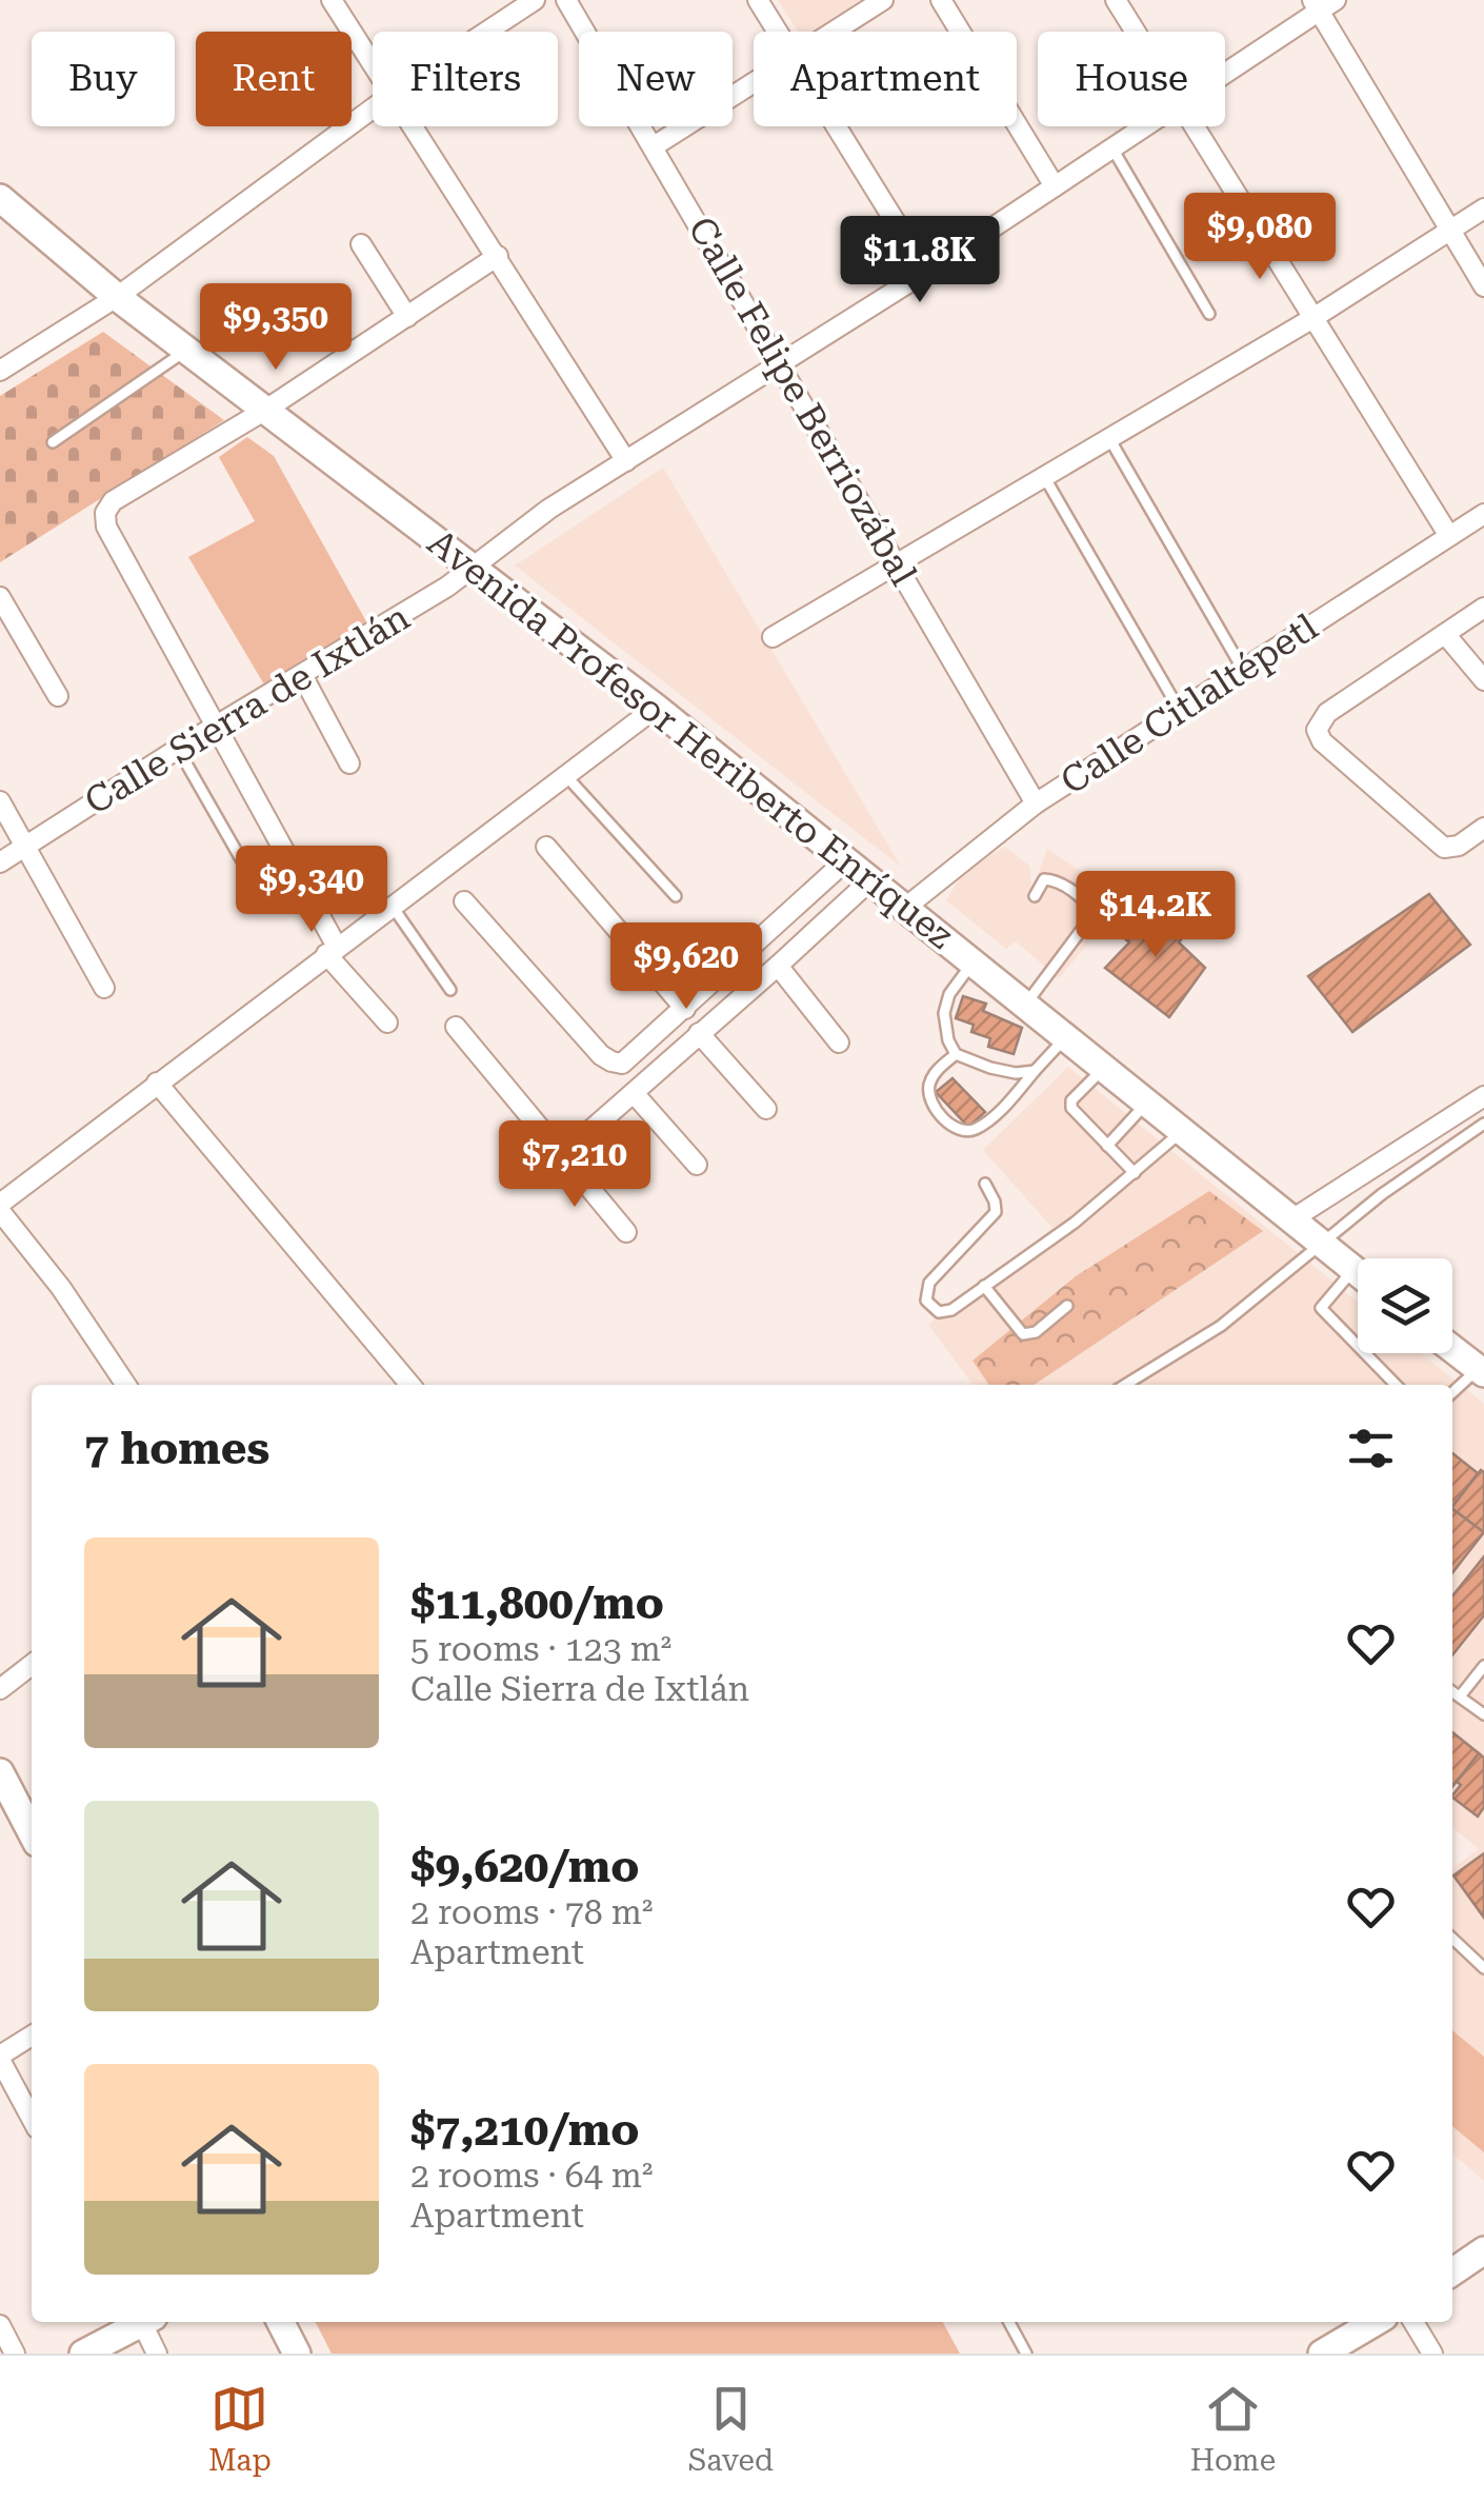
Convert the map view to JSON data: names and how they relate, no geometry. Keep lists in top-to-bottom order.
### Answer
{
  "streets": {
    "main road": ["Avenida Profesor Heriberto Enríquez"],
    "street": ["Calle Felipe Berriozábal", "Calle Citlaltépetl", "Calle Sierra de Ixtlán"]
  },
  "crossings": [
    ["Calle Felipe Berriozábal", "Calle Citlaltépetl"],
    ["Calle Felipe Berriozábal", "Calle Sierra de Ixtlán"],
    ["Calle Citlaltépetl", "Avenida Profesor Heriberto Enríquez"],
    ["Calle Sierra de Ixtlán", "Avenida Profesor Heriberto Enríquez"]
  ],
  "page": {
    "chip": [
      "Buy",
      "Rent",
      "Filters",
      "New",
      "Apartment",
      "House"
    ],
    "price": [
      "$9,080",
      "$11.8K",
      "$9,350",
      "$9,340",
      "$14.2K",
      "$9,620",
      "$7,210"
    ],
    "heading": "7 homes",
    "list": [
      {
        "name": "$11,800/mo",
        "note": "5 rooms · 123 m² · Calle Sierra de Ixtlán"
      },
      {
        "name": "$9,620/mo",
        "note": "2 rooms · 78 m² · Apartment"
      },
      {
        "name": "$7,210/mo",
        "note": "2 rooms · 64 m² · Apartment"
      }
    ],
    "tabs": ["Map", "Saved", "Home"]
  }
}
